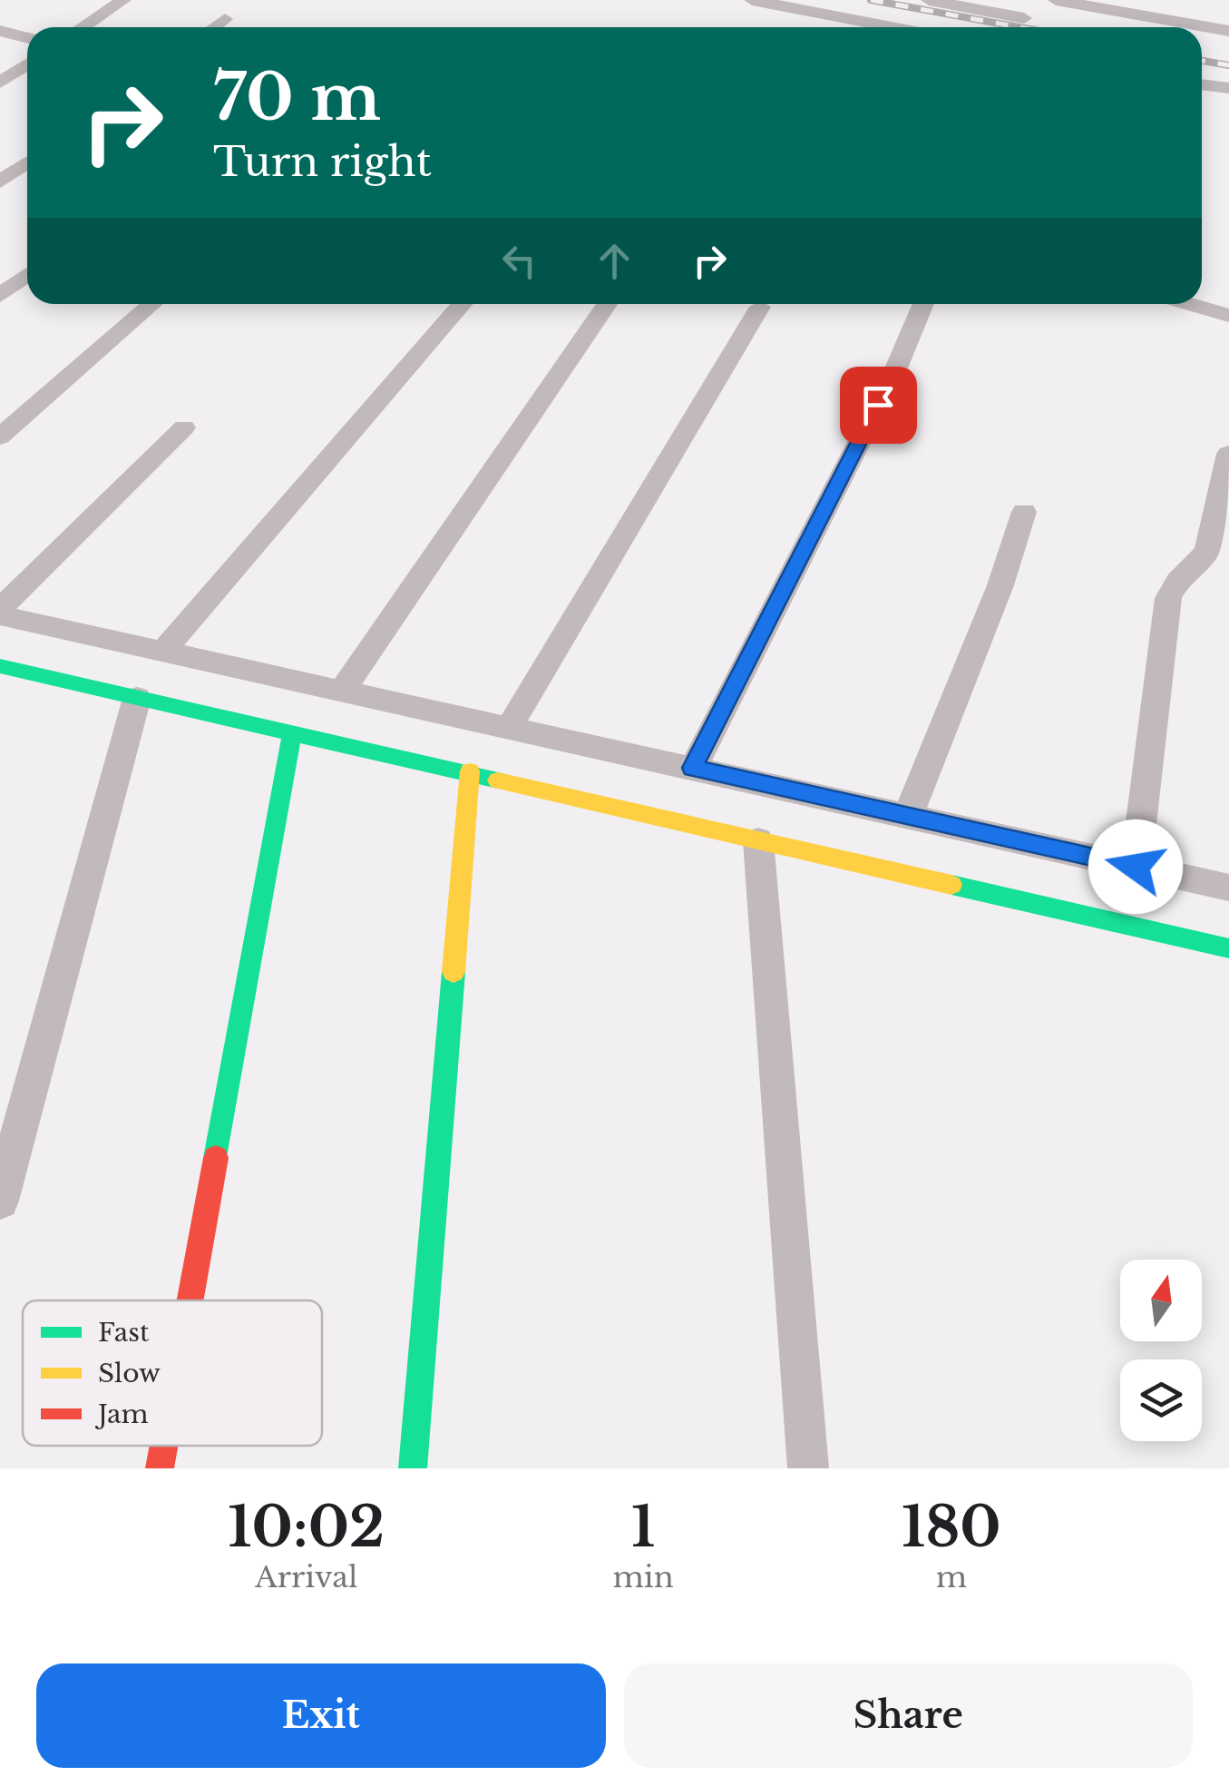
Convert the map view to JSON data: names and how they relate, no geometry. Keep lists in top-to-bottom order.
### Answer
{
  "legend": ["Fast", "Slow", "Jam"],
  "north": "top",
  "page": {
    "turn": ["70 m", "Turn right"],
    "eta": [
      "10:02",
      "Arrival",
      "1",
      "min",
      "180",
      "m"
    ],
    "buttons": ["Exit", "Share"]
  }
}
